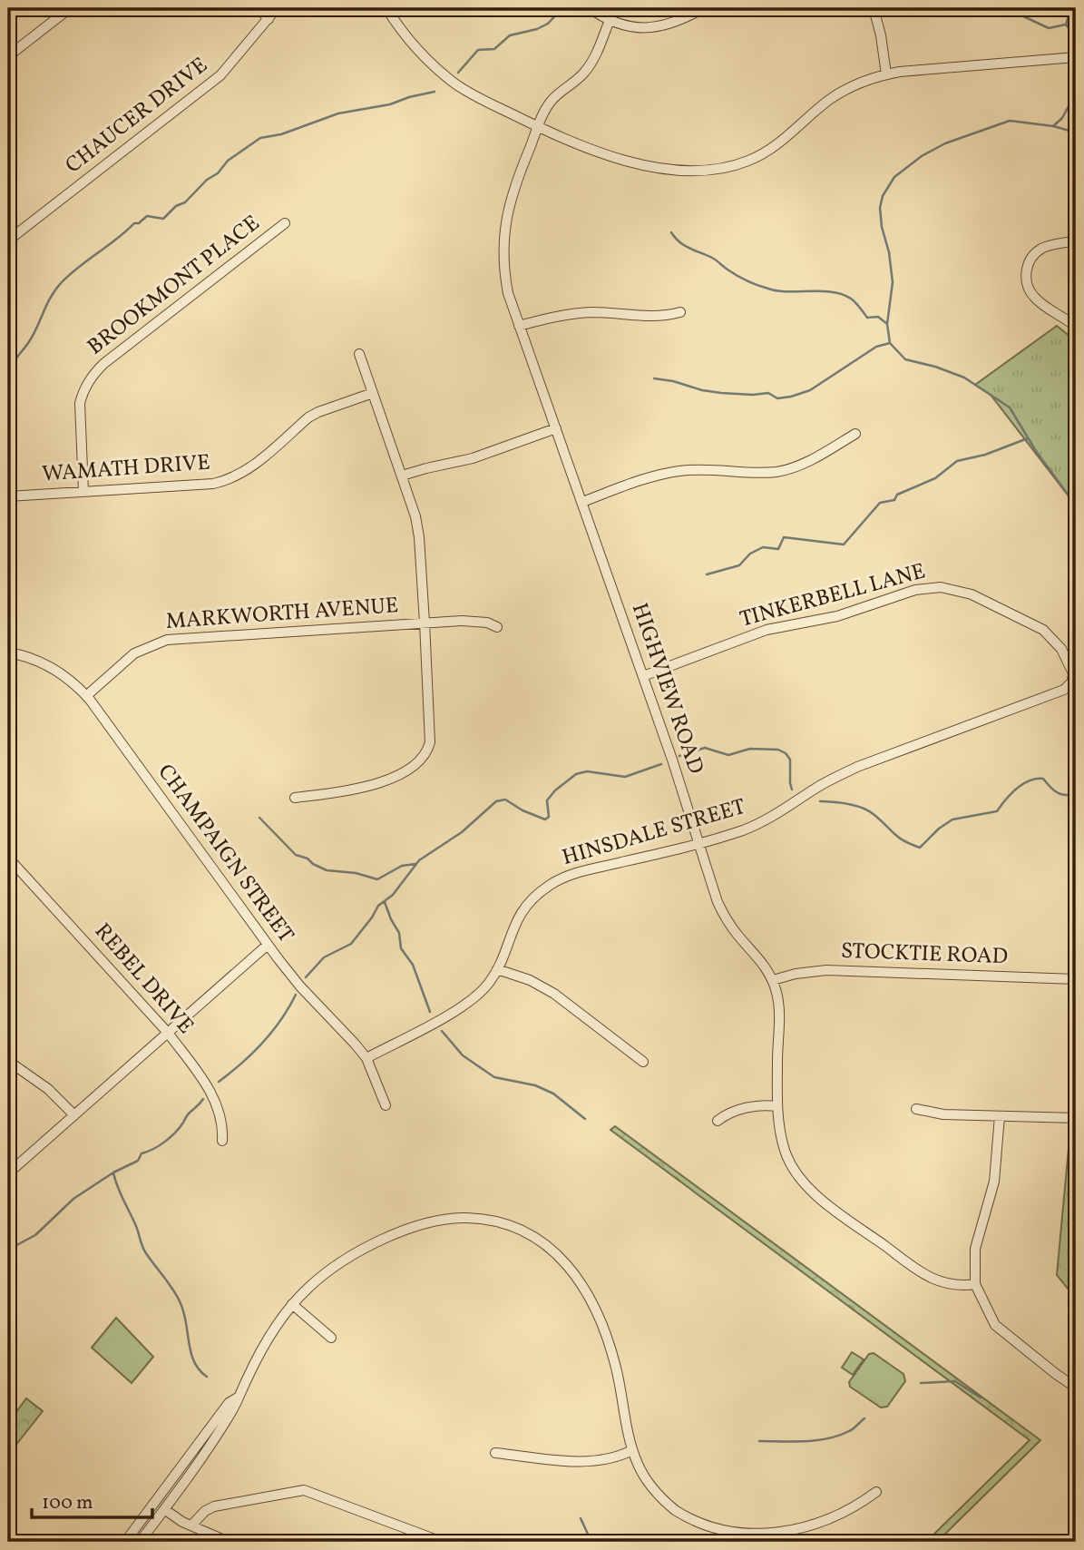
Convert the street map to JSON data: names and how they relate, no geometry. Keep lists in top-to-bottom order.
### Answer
{
  "streets": {
    "street": [
      "CHAUCER DRIVE",
      "BROOKMONT PLACE",
      "WAMATH DRIVE",
      "TINKERBELL LANE",
      "MARKWORTH AVENUE",
      "HIGHVIEW ROAD",
      "HINSDALE STREET",
      "CHAMPAIGN STREET",
      "STOCKTIE ROAD",
      "REBEL DRIVE"
    ]
  },
  "crossings": [
    ["BROOKMONT PLACE", "WAMATH DRIVE"],
    ["TINKERBELL LANE", "HIGHVIEW ROAD"],
    ["TINKERBELL LANE", "HINSDALE STREET"],
    ["MARKWORTH AVENUE", "CHAMPAIGN STREET"],
    ["HIGHVIEW ROAD", "HINSDALE STREET"],
    ["HIGHVIEW ROAD", "STOCKTIE ROAD"],
    ["HINSDALE STREET", "CHAMPAIGN STREET"]
  ],
  "scale_bar": "100 m"
}
